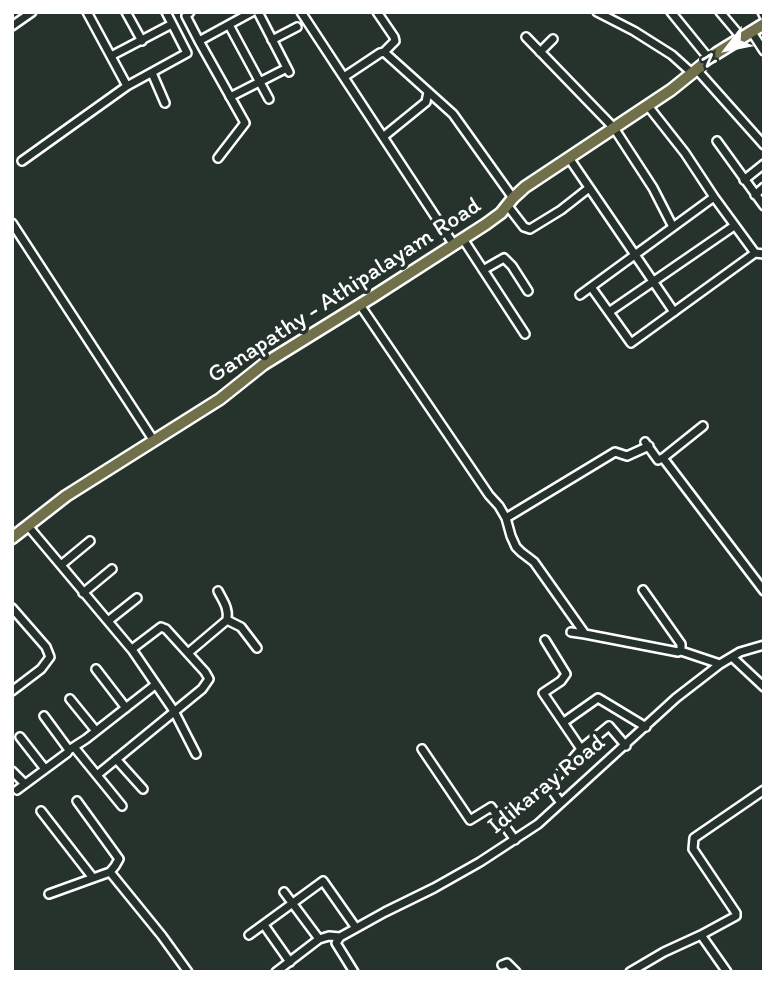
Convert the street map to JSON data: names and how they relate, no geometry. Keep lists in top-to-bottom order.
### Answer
{
  "streets": {
    "main road": ["Ganapathy - Athipalayam Road"],
    "street": ["Idikaray Road"]
  },
  "north": "bottom left"
}
